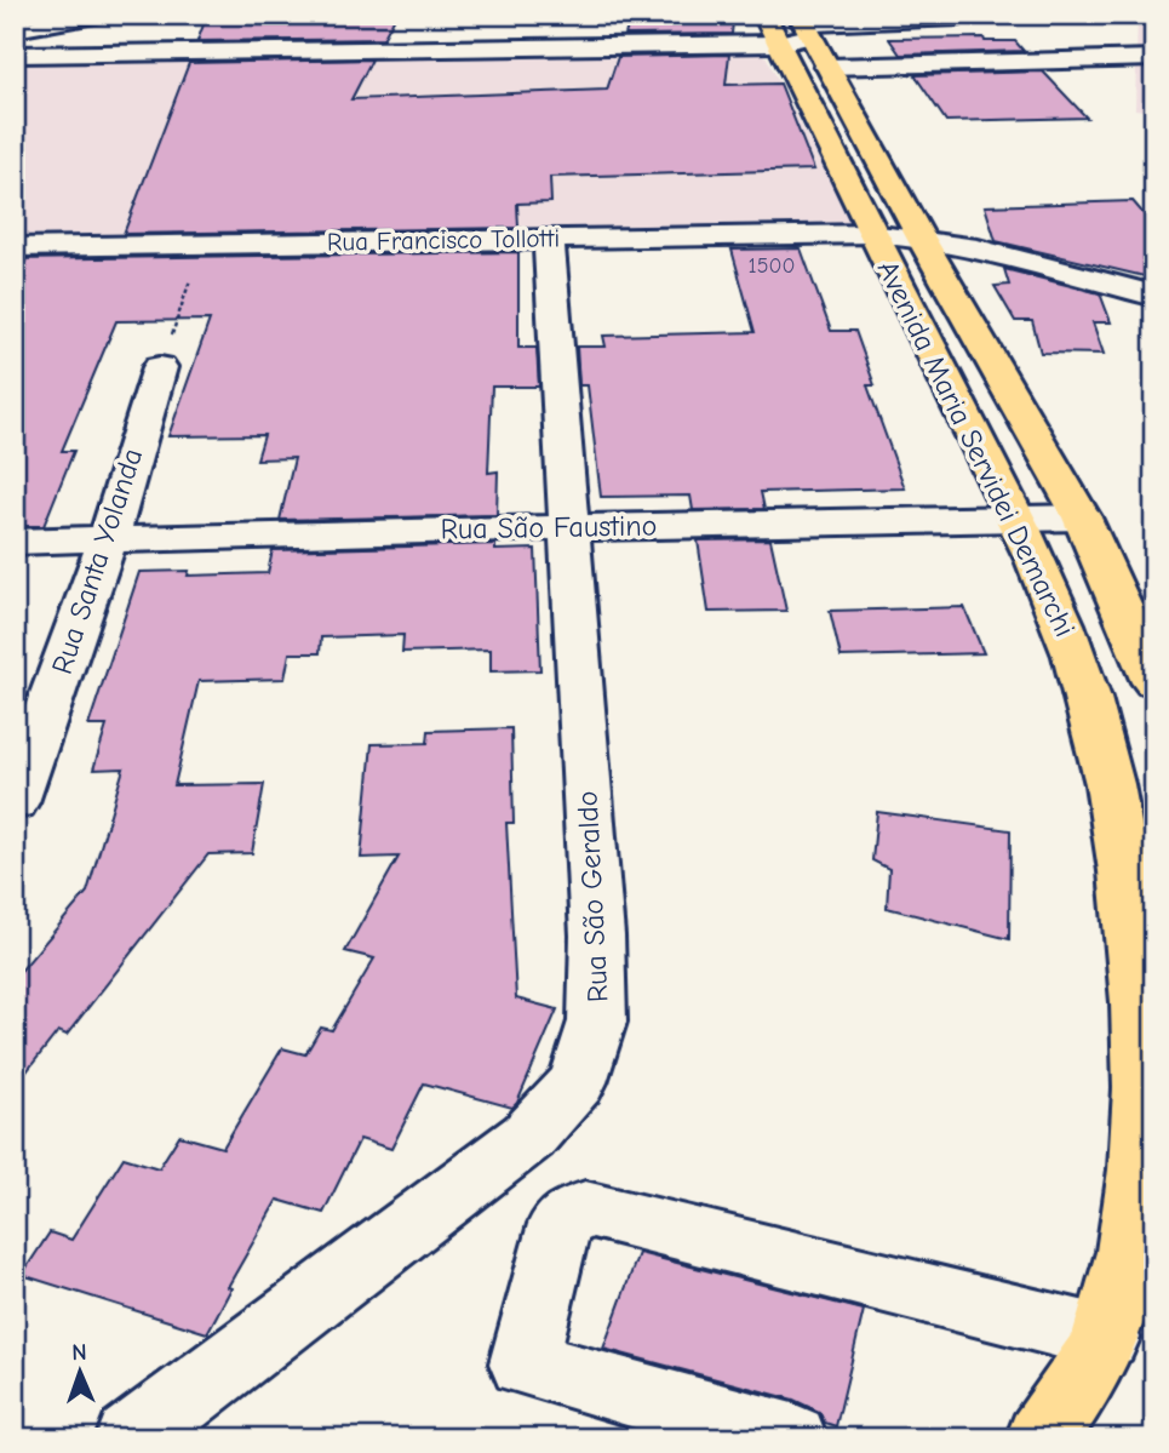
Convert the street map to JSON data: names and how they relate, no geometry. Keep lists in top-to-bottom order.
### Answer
{
  "streets": {
    "main road": ["Avenida Maria Servidei Demarchi"],
    "street": [
      "Rua Francisco Tollotti",
      "Rua São Faustino",
      "Rua Santa Yolanda",
      "Rua São Geraldo"
    ]
  },
  "crossings": [
    ["Rua Francisco Tollotti", "Avenida Maria Servidei Demarchi"],
    ["Rua Francisco Tollotti", "Rua São Geraldo"],
    ["Avenida Maria Servidei Demarchi", "Rua São Faustino"],
    ["Rua São Faustino", "Rua Santa Yolanda"],
    ["Rua São Faustino", "Rua São Geraldo"]
  ],
  "house_numbers": ["1500"],
  "north": "top"
}
